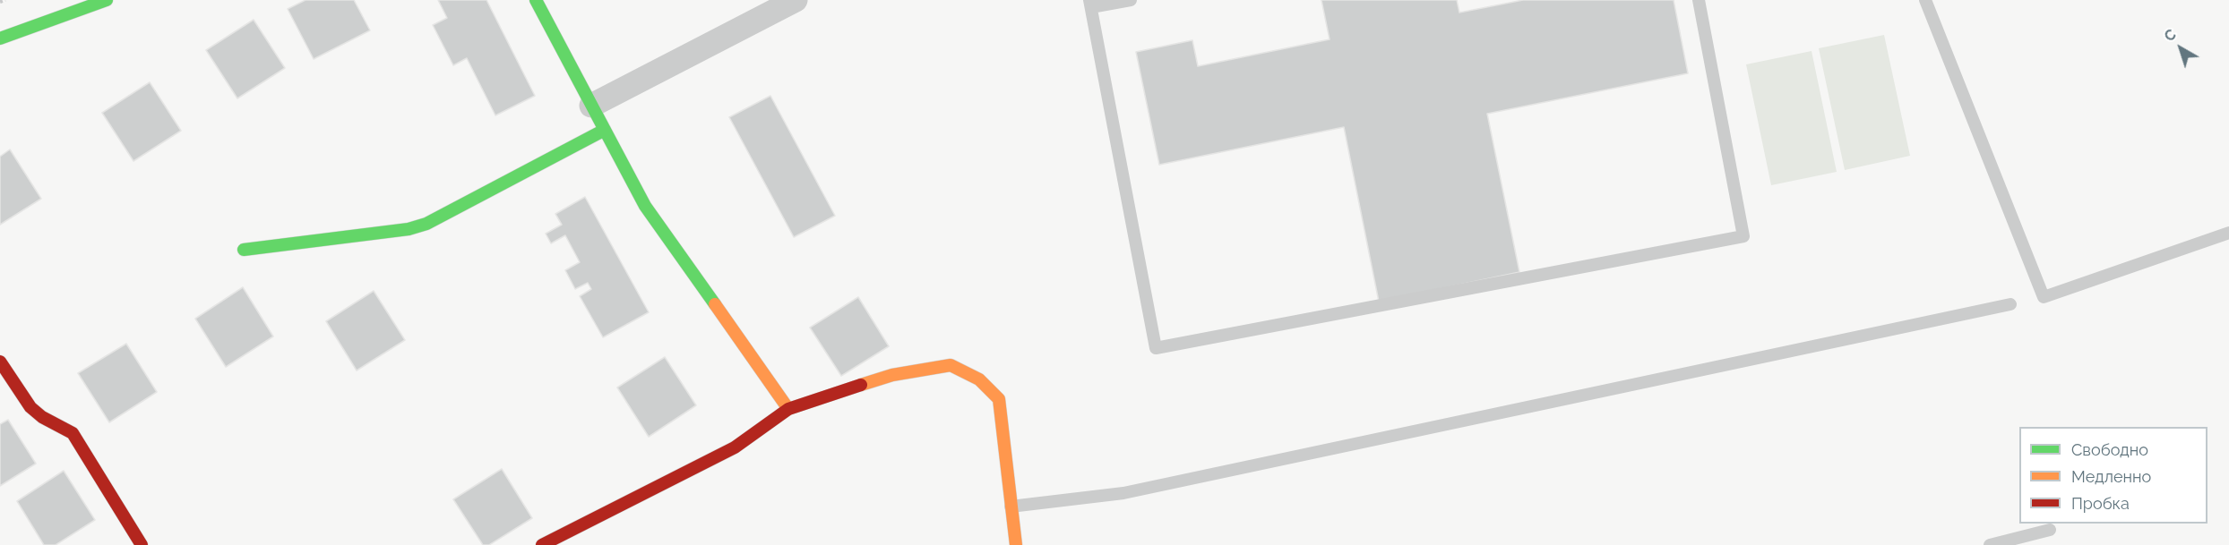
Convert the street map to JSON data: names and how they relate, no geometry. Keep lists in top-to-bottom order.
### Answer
{
  "legend": ["Свободно", "Медленно", "Пробка"],
  "north": "top left"
}
